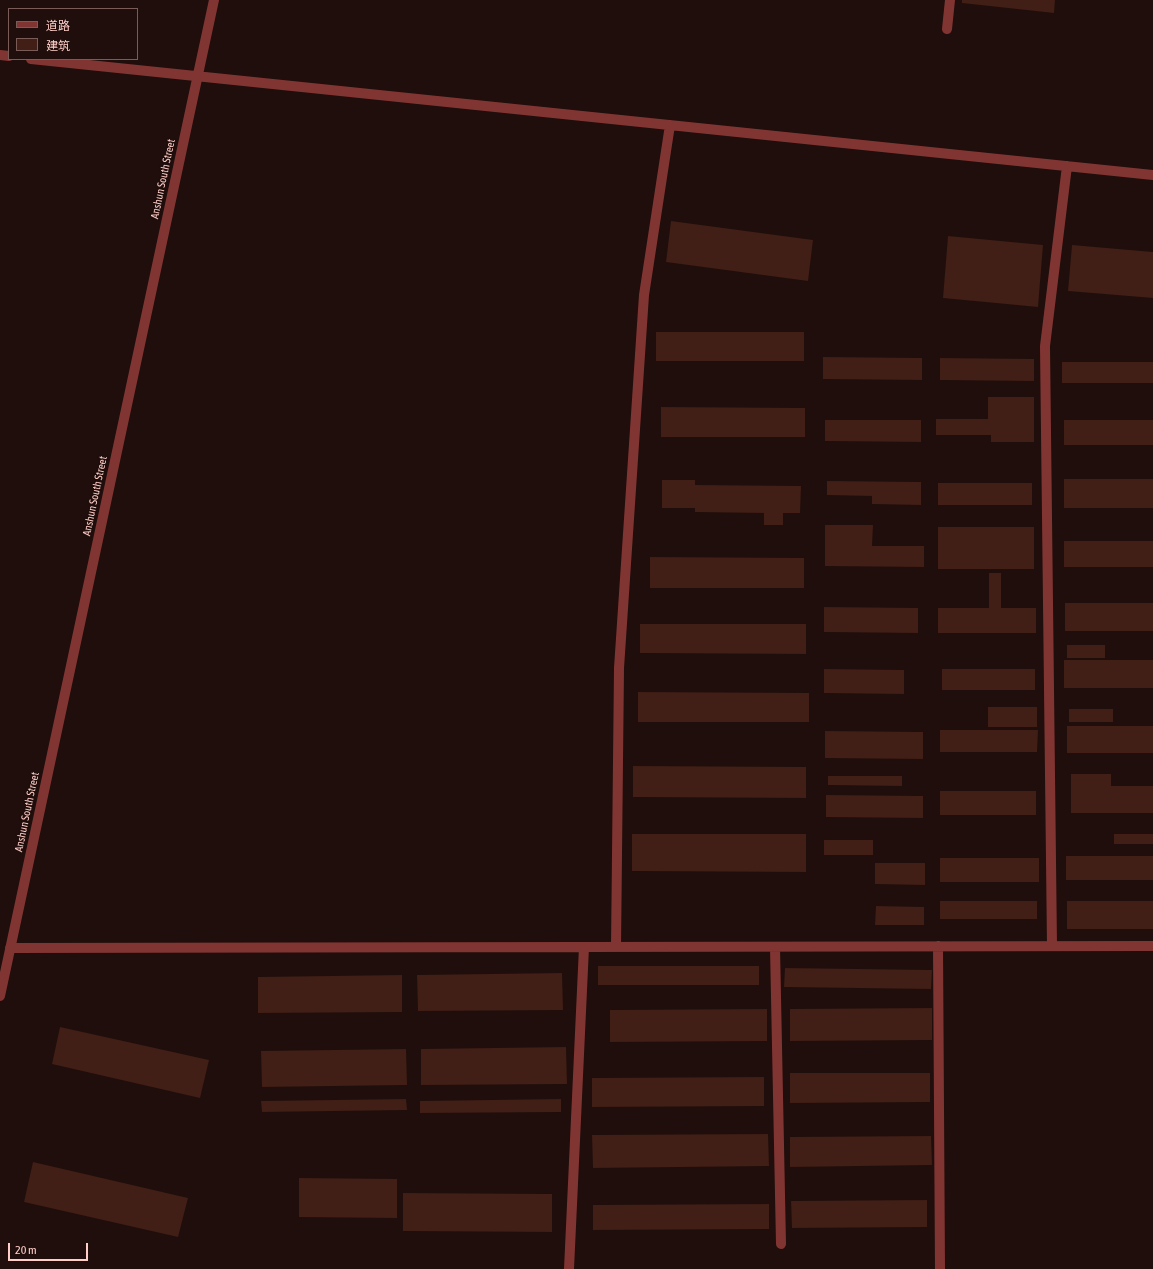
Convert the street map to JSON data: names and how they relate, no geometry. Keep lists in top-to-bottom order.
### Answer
{
  "streets": {
    "street": ["Anshun South Street"]
  },
  "legend": ["道路", "建筑"],
  "scale_bar": "20 m"
}
